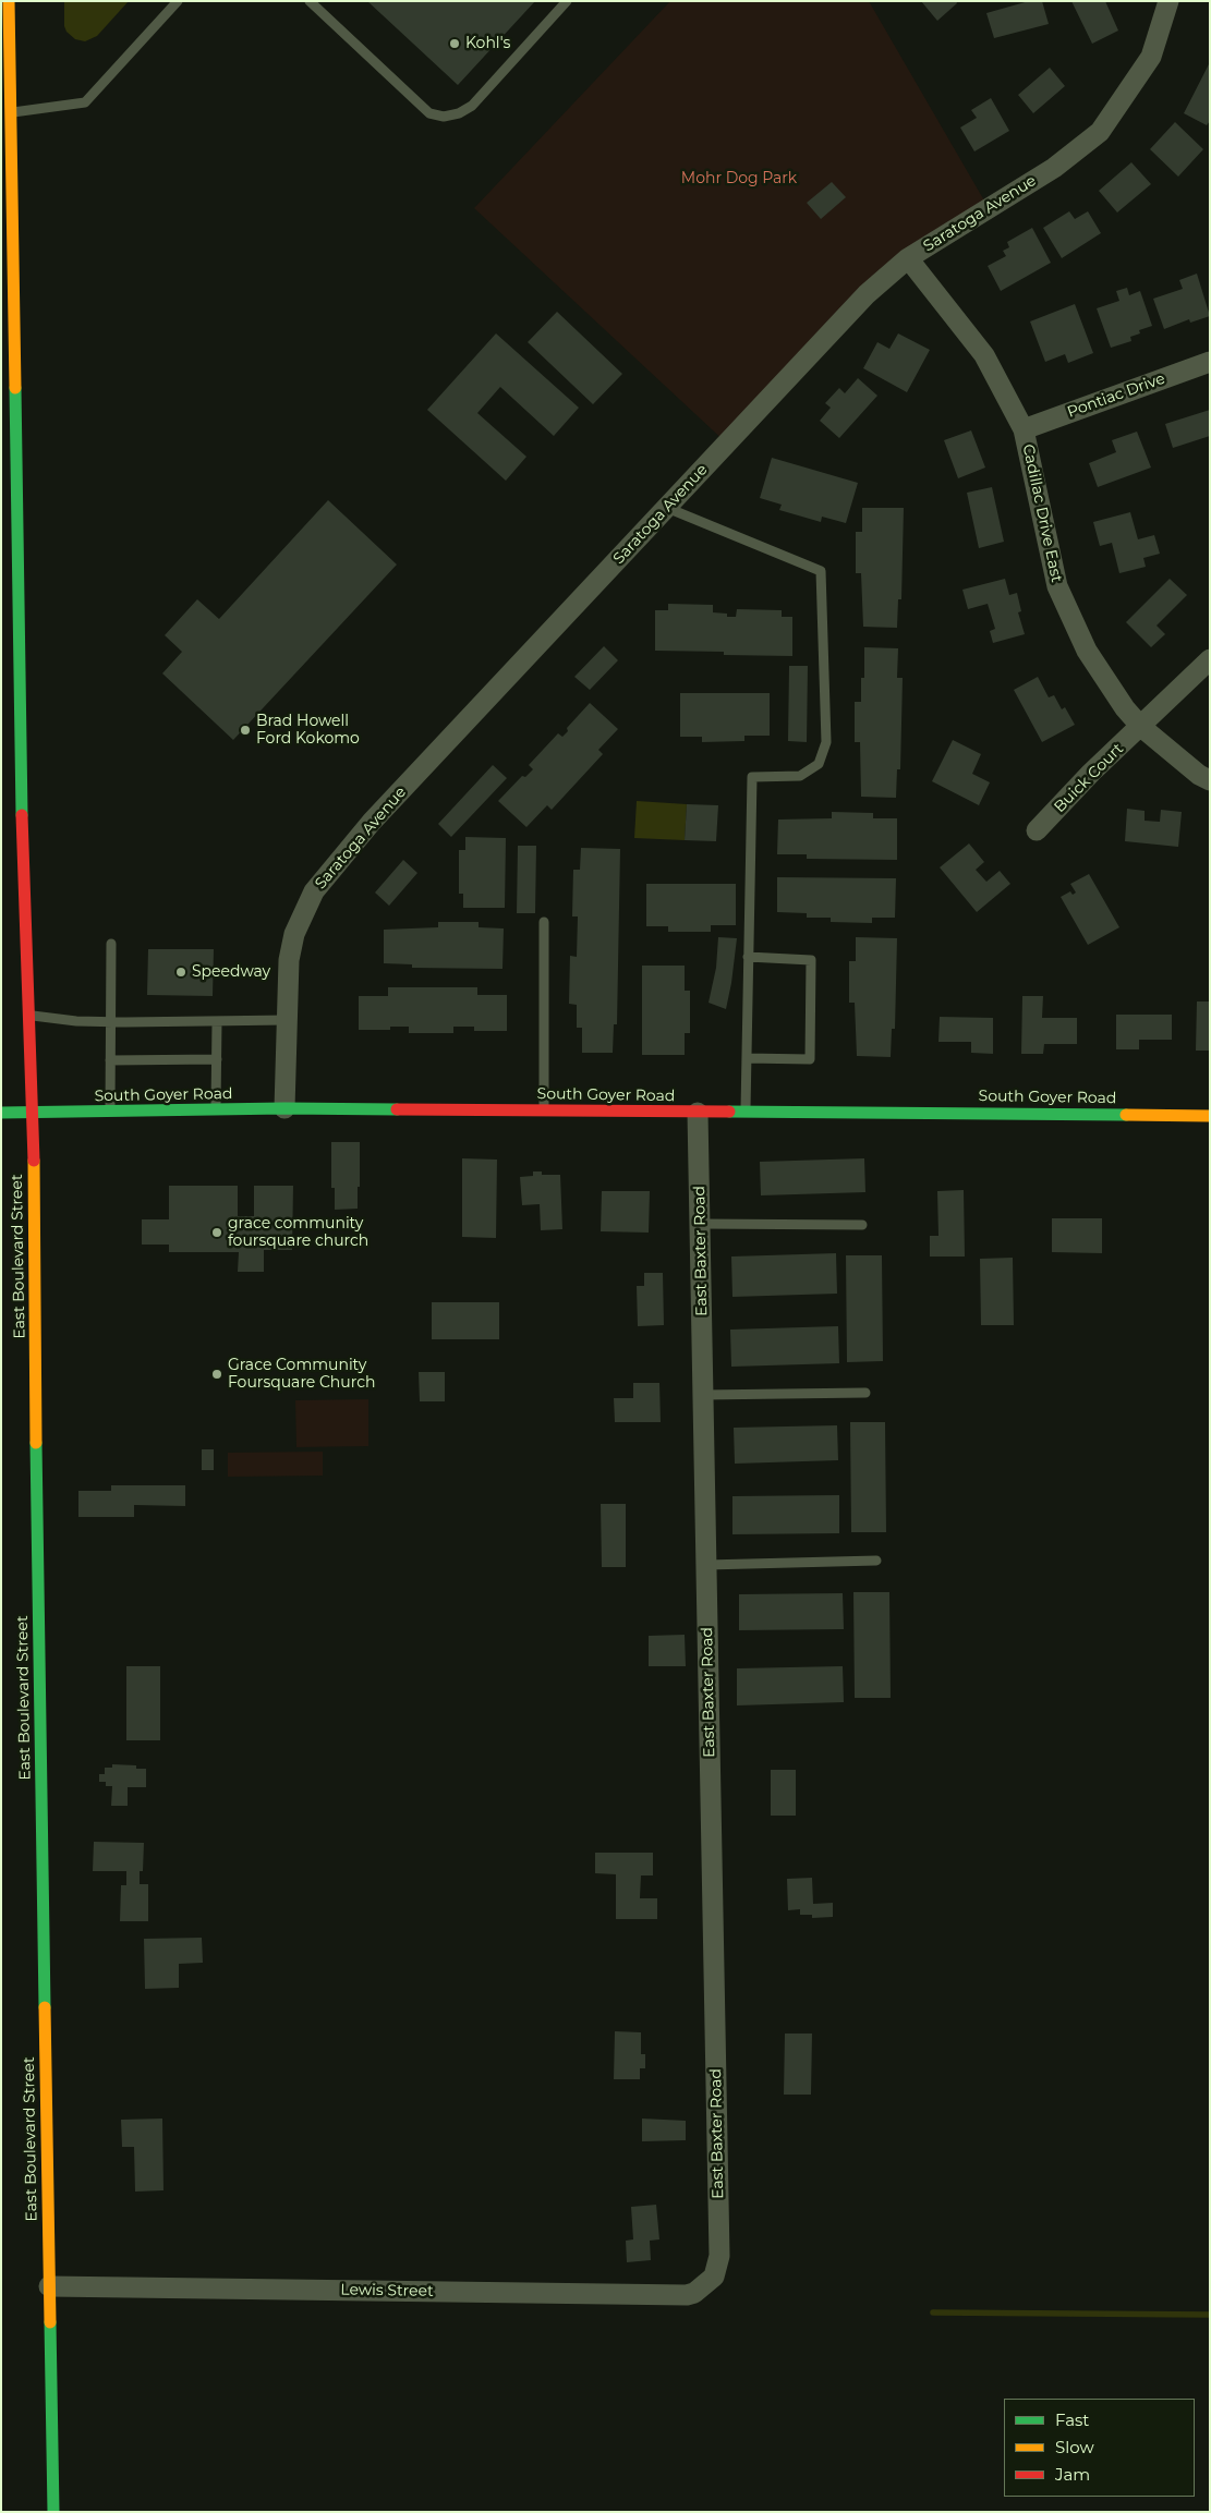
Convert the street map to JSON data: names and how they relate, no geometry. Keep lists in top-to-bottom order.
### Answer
{
  "streets": {
    "main road": ["South Goyer Road", "East Boulevard Street"],
    "street": [
      "Saratoga Avenue",
      "Pontiac Drive",
      "Cadillac Drive East",
      "Buick Court",
      "East Baxter Road",
      "Lewis Street"
    ]
  },
  "crossings": [
    ["Saratoga Avenue", "Cadillac Drive East"],
    ["Saratoga Avenue", "South Goyer Road"],
    ["Pontiac Drive", "Cadillac Drive East"],
    ["Cadillac Drive East", "Buick Court"],
    ["South Goyer Road", "East Baxter Road"],
    ["South Goyer Road", "East Boulevard Street"],
    ["East Baxter Road", "Lewis Street"],
    ["East Boulevard Street", "Lewis Street"]
  ],
  "parks": ["Mohr Dog Park"],
  "places": [
    "Kohl's",
    "Brad Howell Ford Kokomo",
    "Speedway",
    "grace community foursquare church",
    "Grace Community Foursquare Church"
  ],
  "legend": ["Fast", "Slow", "Jam"]
}
